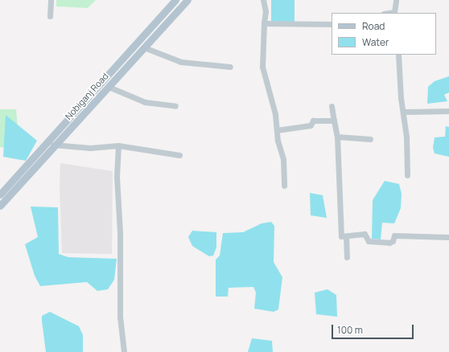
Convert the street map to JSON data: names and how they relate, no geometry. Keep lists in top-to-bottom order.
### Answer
{
  "streets": {
    "main road": ["Nobiganj Road"]
  },
  "legend": ["Road", "Water"],
  "scale_bar": "100 m"
}
